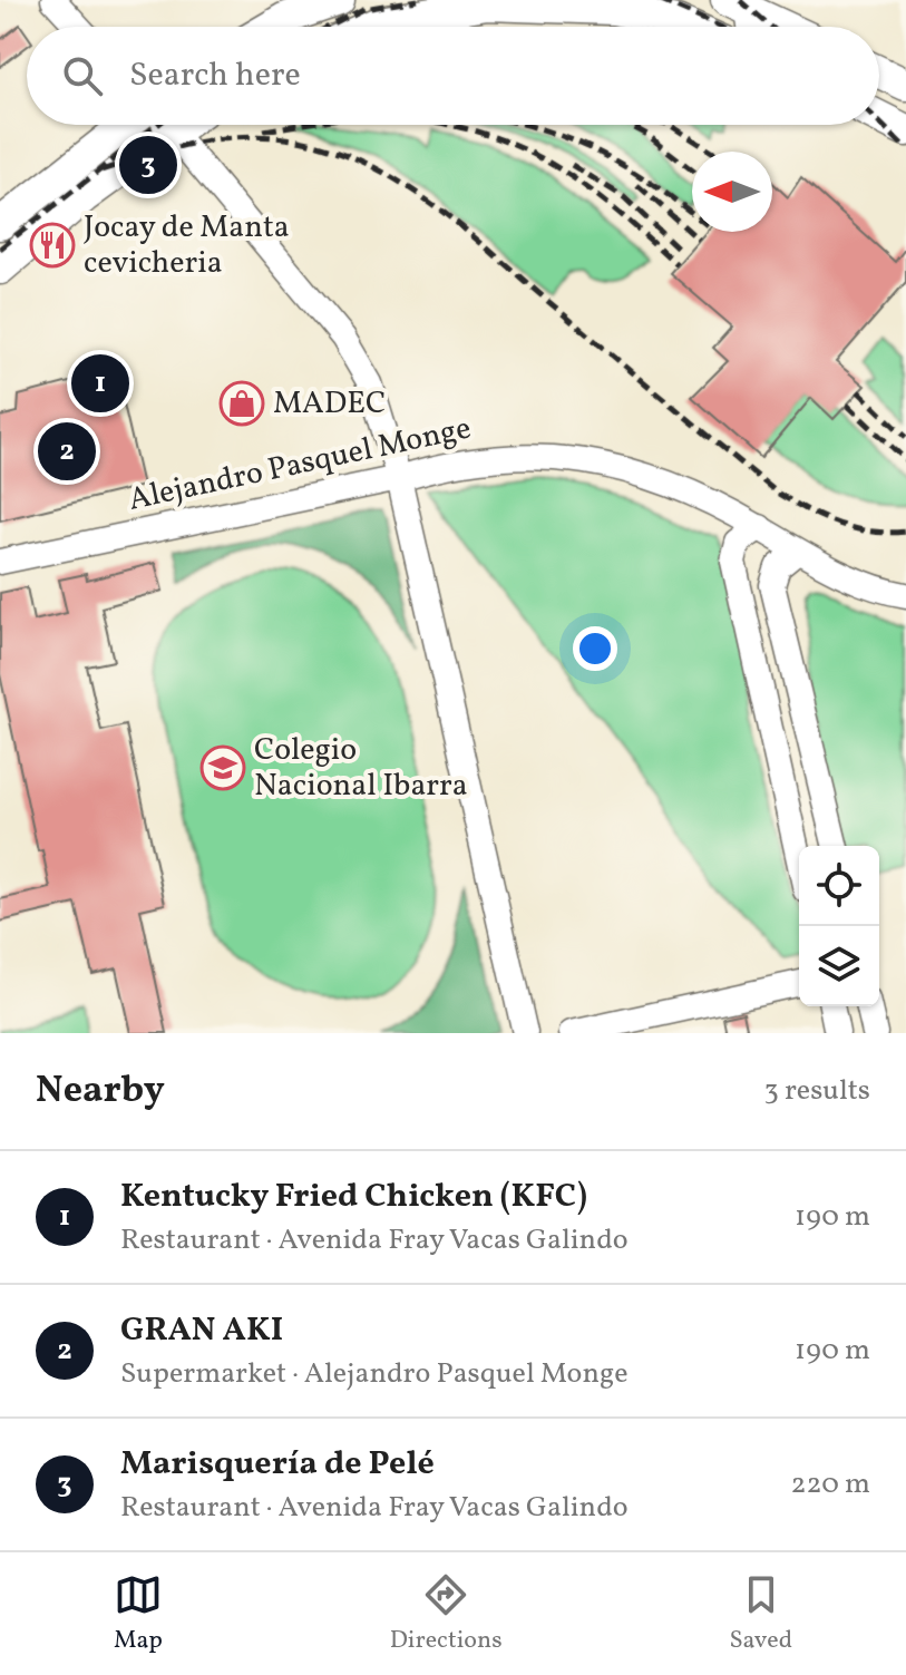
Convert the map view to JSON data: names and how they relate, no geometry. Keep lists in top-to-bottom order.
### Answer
{
  "streets": {
    "street": ["Alejandro Pasquel Monge"]
  },
  "places": {
    "restaurant": ["Jocay de Manta cevicheria"],
    "shop": ["MADEC"],
    "school or university": ["Colegio Nacional Ibarra"]
  },
  "north": "left",
  "page": {
    "search": "Search here",
    "pins": ["3", "1", "2"],
    "heading": ["Nearby", "3 results"],
    "list": [
      {
        "mark": "1",
        "name": "Kentucky Fried Chicken (KFC)",
        "note": "Restaurant · Avenida Fray Vacas Galindo",
        "value": "190 m"
      },
      {
        "mark": "2",
        "name": "GRAN AKI",
        "note": "Supermarket · Alejandro Pasquel Monge",
        "value": "190 m"
      },
      {
        "mark": "3",
        "name": "Marisquería de Pelé",
        "note": "Restaurant · Avenida Fray Vacas Galindo",
        "value": "220 m"
      }
    ],
    "nav": ["Map", "Directions", "Saved"]
  }
}
